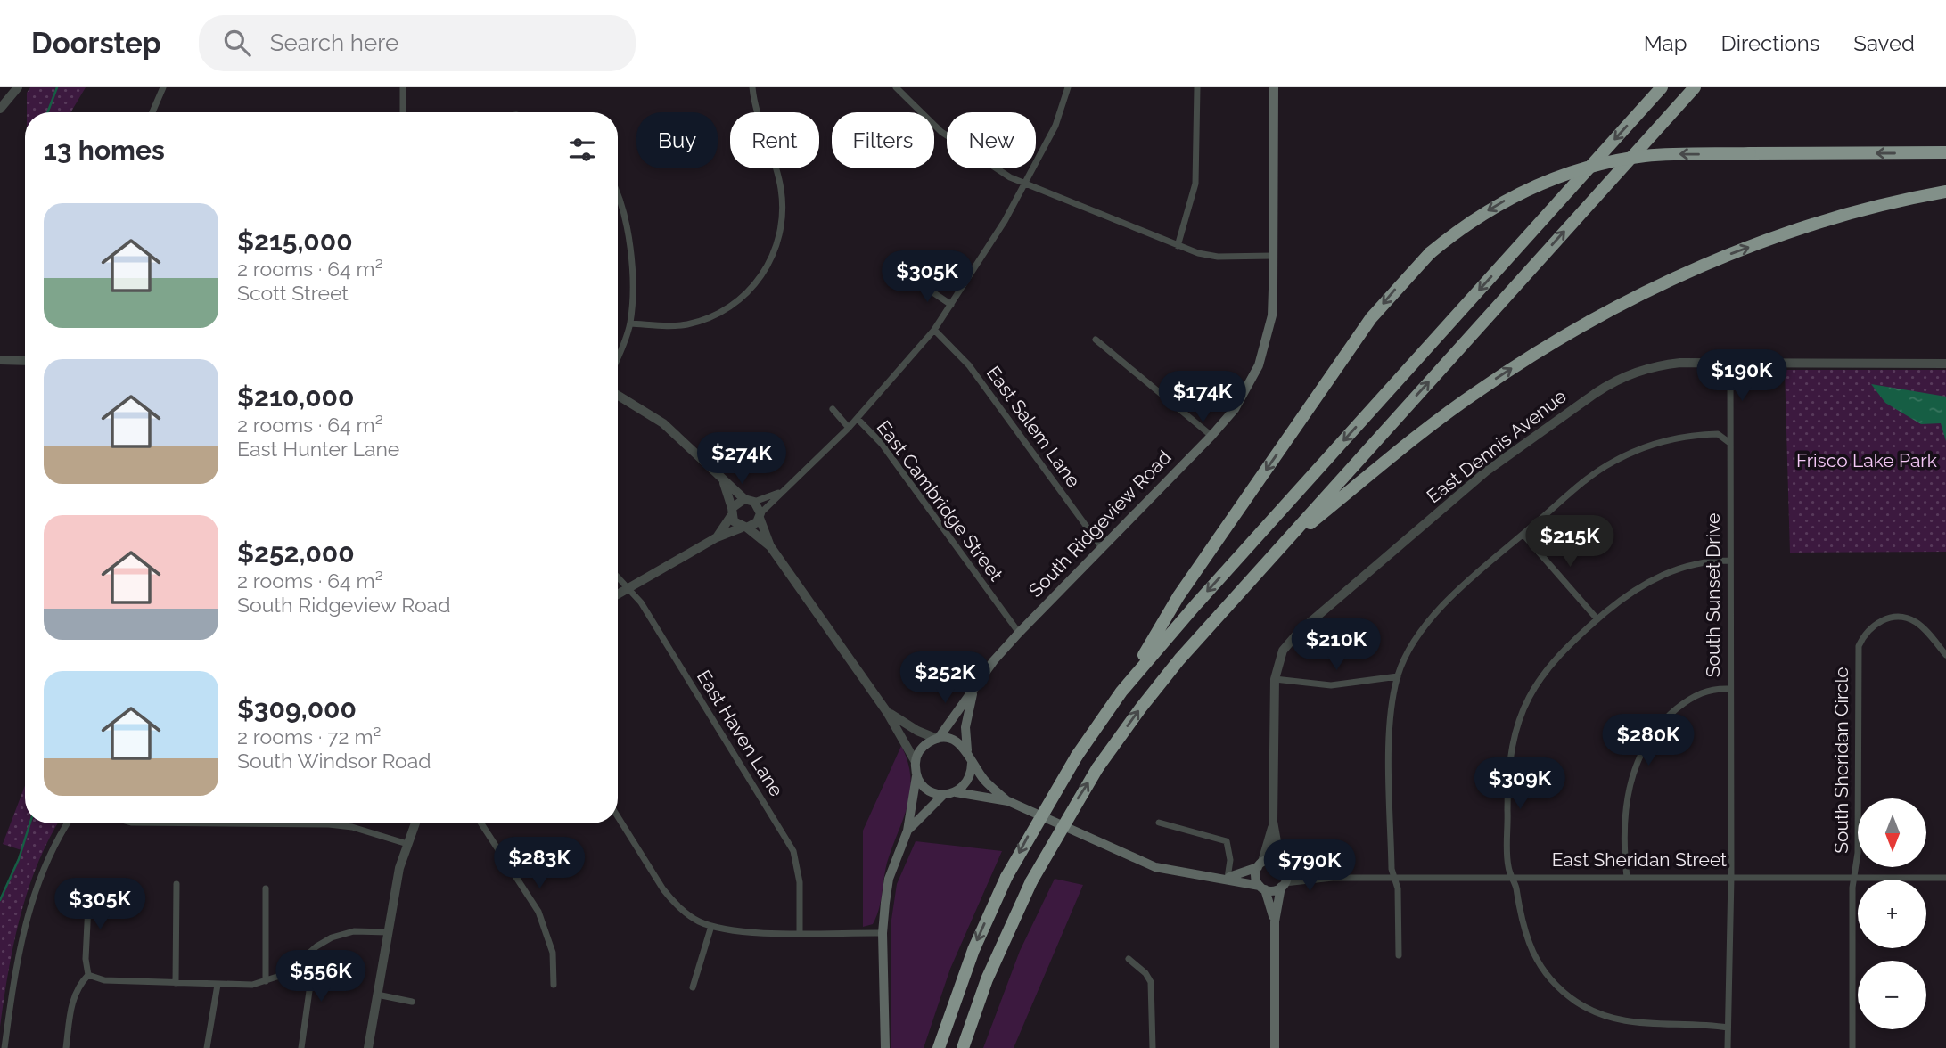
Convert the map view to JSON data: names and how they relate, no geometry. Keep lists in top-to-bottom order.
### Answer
{
  "streets": {
    "main road": ["South Ridgeview Road"],
    "street": [
      "East Salem Lane",
      "East Dennis Avenue",
      "East Cambridge Street",
      "South Sunset Drive",
      "East Haven Lane",
      "South Sheridan Circle",
      "East Sheridan Street"
    ]
  },
  "crossings": [
    ["East Salem Lane", "South Ridgeview Road"],
    ["East Dennis Avenue", "South Sunset Drive"],
    ["East Dennis Avenue", "East Sheridan Street"],
    ["East Cambridge Street", "South Ridgeview Road"],
    ["South Sunset Drive", "East Sheridan Street"],
    ["South Sheridan Circle", "East Sheridan Street"]
  ],
  "parks": ["Frisco Lake Park"],
  "north": "bottom",
  "page": {
    "header": "Doorstep",
    "search": "Search here",
    "nav": ["Map", "Directions", "Saved"],
    "chip": [
      "Buy",
      "Rent",
      "Filters",
      "New"
    ],
    "heading": "13 homes",
    "list": [
      {
        "name": "$215,000",
        "note": "2 rooms · 64 m² · Scott Street"
      },
      {
        "name": "$210,000",
        "note": "2 rooms · 64 m² · East Hunter Lane"
      },
      {
        "name": "$252,000",
        "note": "2 rooms · 64 m² · South Ridgeview Road"
      },
      {
        "name": "$309,000",
        "note": "2 rooms · 72 m² · South Windsor Road"
      }
    ],
    "price": [
      "$305K",
      "$190K",
      "$174K",
      "$274K",
      "$215K",
      "$210K",
      "$252K",
      "$280K",
      "$309K",
      "$283K",
      "$790K",
      "$305K",
      "$556K"
    ],
    "map_buttons": ["+", "−"]
  }
}
